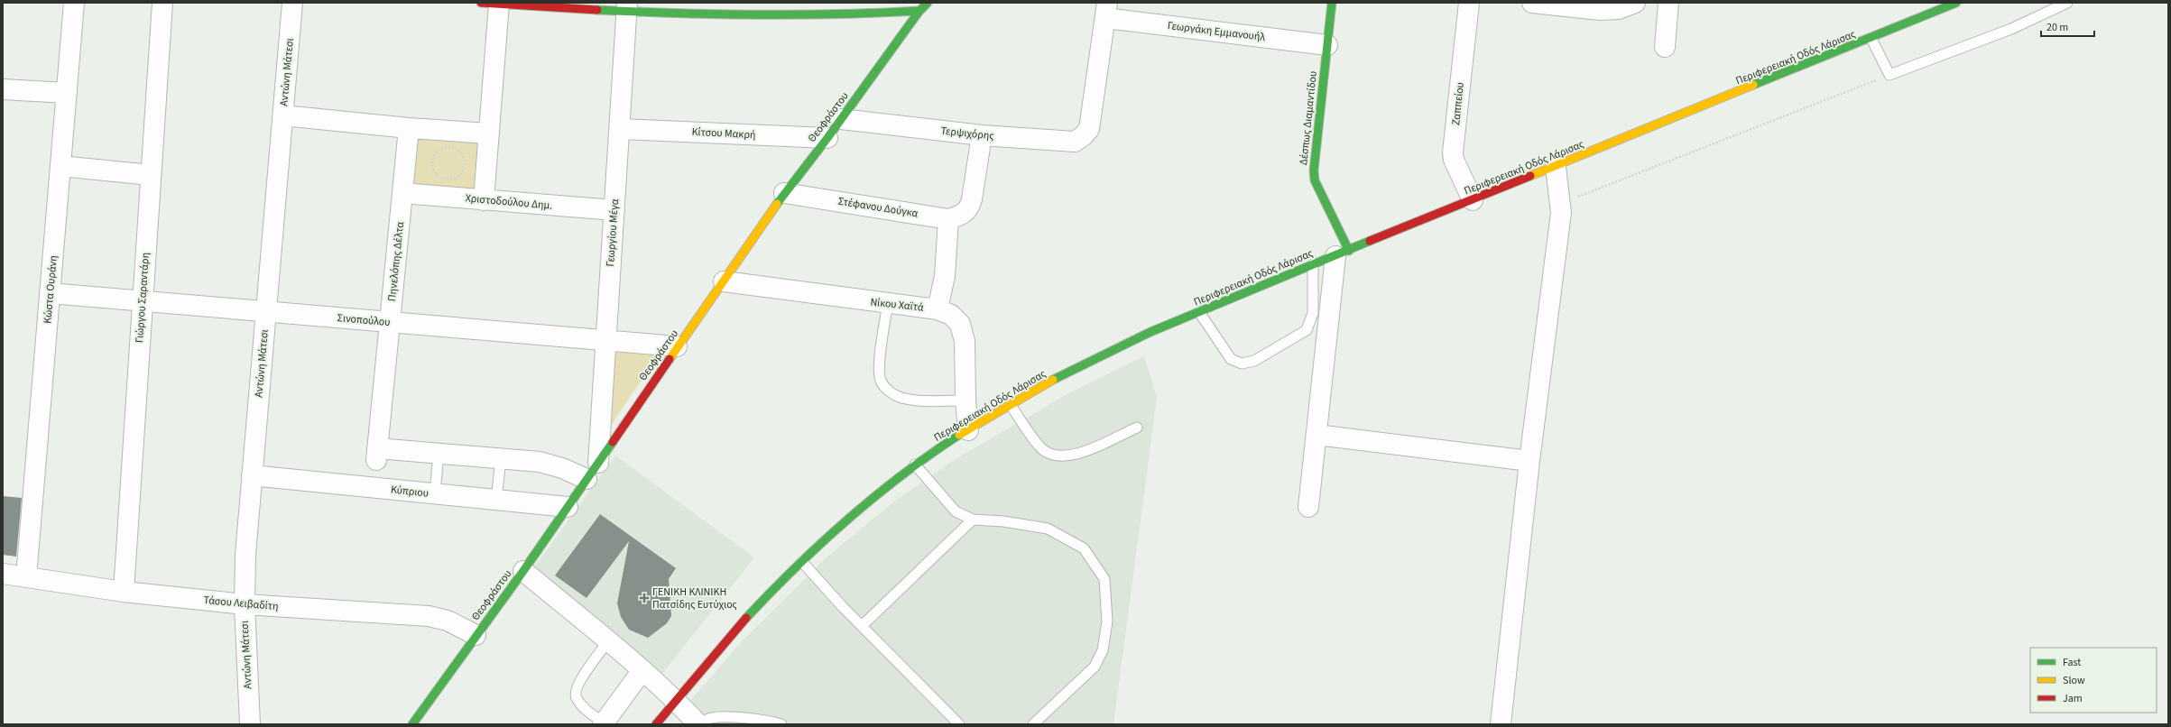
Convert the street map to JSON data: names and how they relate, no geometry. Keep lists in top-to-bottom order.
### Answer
{
  "streets": {
    "main road": ["Περιφερειακή Οδός Λάρισας", "Θεοφράστου", "Δέσπως Διαμαντίδου"],
    "street": [
      "Γεωργάκη Εμμανουήλ",
      "Αντώνη Μάτεσι",
      "Ζαππείου",
      "Κίτσου Μακρή",
      "Τερψιχόρης",
      "Χριστοδούλου Δημ.",
      "Στέφανου Δούγκα",
      "Γεωργίου Μέγα",
      "Πηνελόπης Δέλτα",
      "Κώστα Ουράνη",
      "Γιώργου Σαραντάρη",
      "Νίκου Χαϊτά",
      "Σινοπούλου",
      "Κύπριου",
      "Τάσου Λειβαδίτη"
    ]
  },
  "crossings": [
    ["Γεωργάκη Εμμανουήλ", "Δέσπως Διαμαντίδου"],
    ["Γεωργάκη Εμμανουήλ", "Τερψιχόρης"],
    ["Περιφερειακή Οδός Λάρισας", "Ζαππείου"],
    ["Περιφερειακή Οδός Λάρισας", "Δέσπως Διαμαντίδου"],
    ["Περιφερειακή Οδός Λάρισας", "Νίκου Χαϊτά"],
    ["Αντώνη Μάτεσι", "Σινοπούλου"],
    ["Αντώνη Μάτεσι", "Κύπριου"],
    ["Αντώνη Μάτεσι", "Τάσου Λειβαδίτη"],
    ["Θεοφράστου", "Κίτσου Μακρή"],
    ["Θεοφράστου", "Τερψιχόρης"],
    ["Θεοφράστου", "Στέφανου Δούγκα"],
    ["Θεοφράστου", "Γεωργίου Μέγα"],
    ["Θεοφράστου", "Νίκου Χαϊτά"],
    ["Θεοφράστου", "Σινοπούλου"],
    ["Θεοφράστου", "Κύπριου"],
    ["Θεοφράστου", "Τάσου Λειβαδίτη"],
    ["Κίτσου Μακρή", "Γεωργίου Μέγα"],
    ["Τερψιχόρης", "Στέφανου Δούγκα"],
    ["Χριστοδούλου Δημ.", "Γεωργίου Μέγα"],
    ["Χριστοδούλου Δημ.", "Πηνελόπης Δέλτα"],
    ["Γεωργίου Μέγα", "Σινοπούλου"],
    ["Πηνελόπης Δέλτα", "Σινοπούλου"],
    ["Κώστα Ουράνη", "Σινοπούλου"],
    ["Κώστα Ουράνη", "Τάσου Λειβαδίτη"],
    ["Γιώργου Σαραντάρη", "Σινοπούλου"],
    ["Γιώργου Σαραντάρη", "Τάσου Λειβαδίτη"]
  ],
  "places": {
    "health": ["ΓΕΝΙΚΗ ΚΛΙΝΙΚΗ Πατσίδης Ευτύχιος"]
  },
  "legend": ["Fast", "Slow", "Jam"],
  "scale_bar": "20 m"
}
